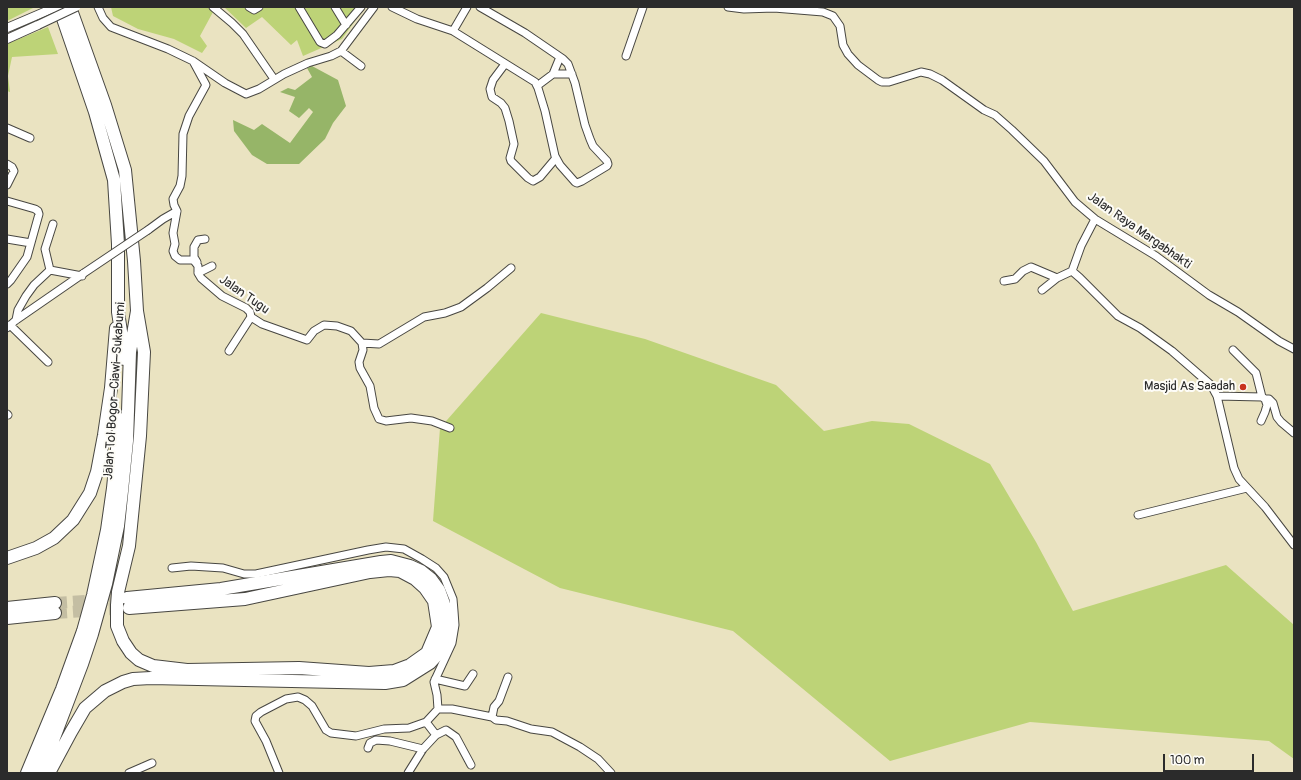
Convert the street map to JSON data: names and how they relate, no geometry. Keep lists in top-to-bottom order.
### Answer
{
  "streets": {
    "highway": ["Jalan Tol Bogor–Ciawi–Sukabumi"],
    "street": ["Jalan Raya Margabhakti", "Jalan Tugu"]
  },
  "places": ["Masjid As Saadah"],
  "scale_bar": "100 m"
}
